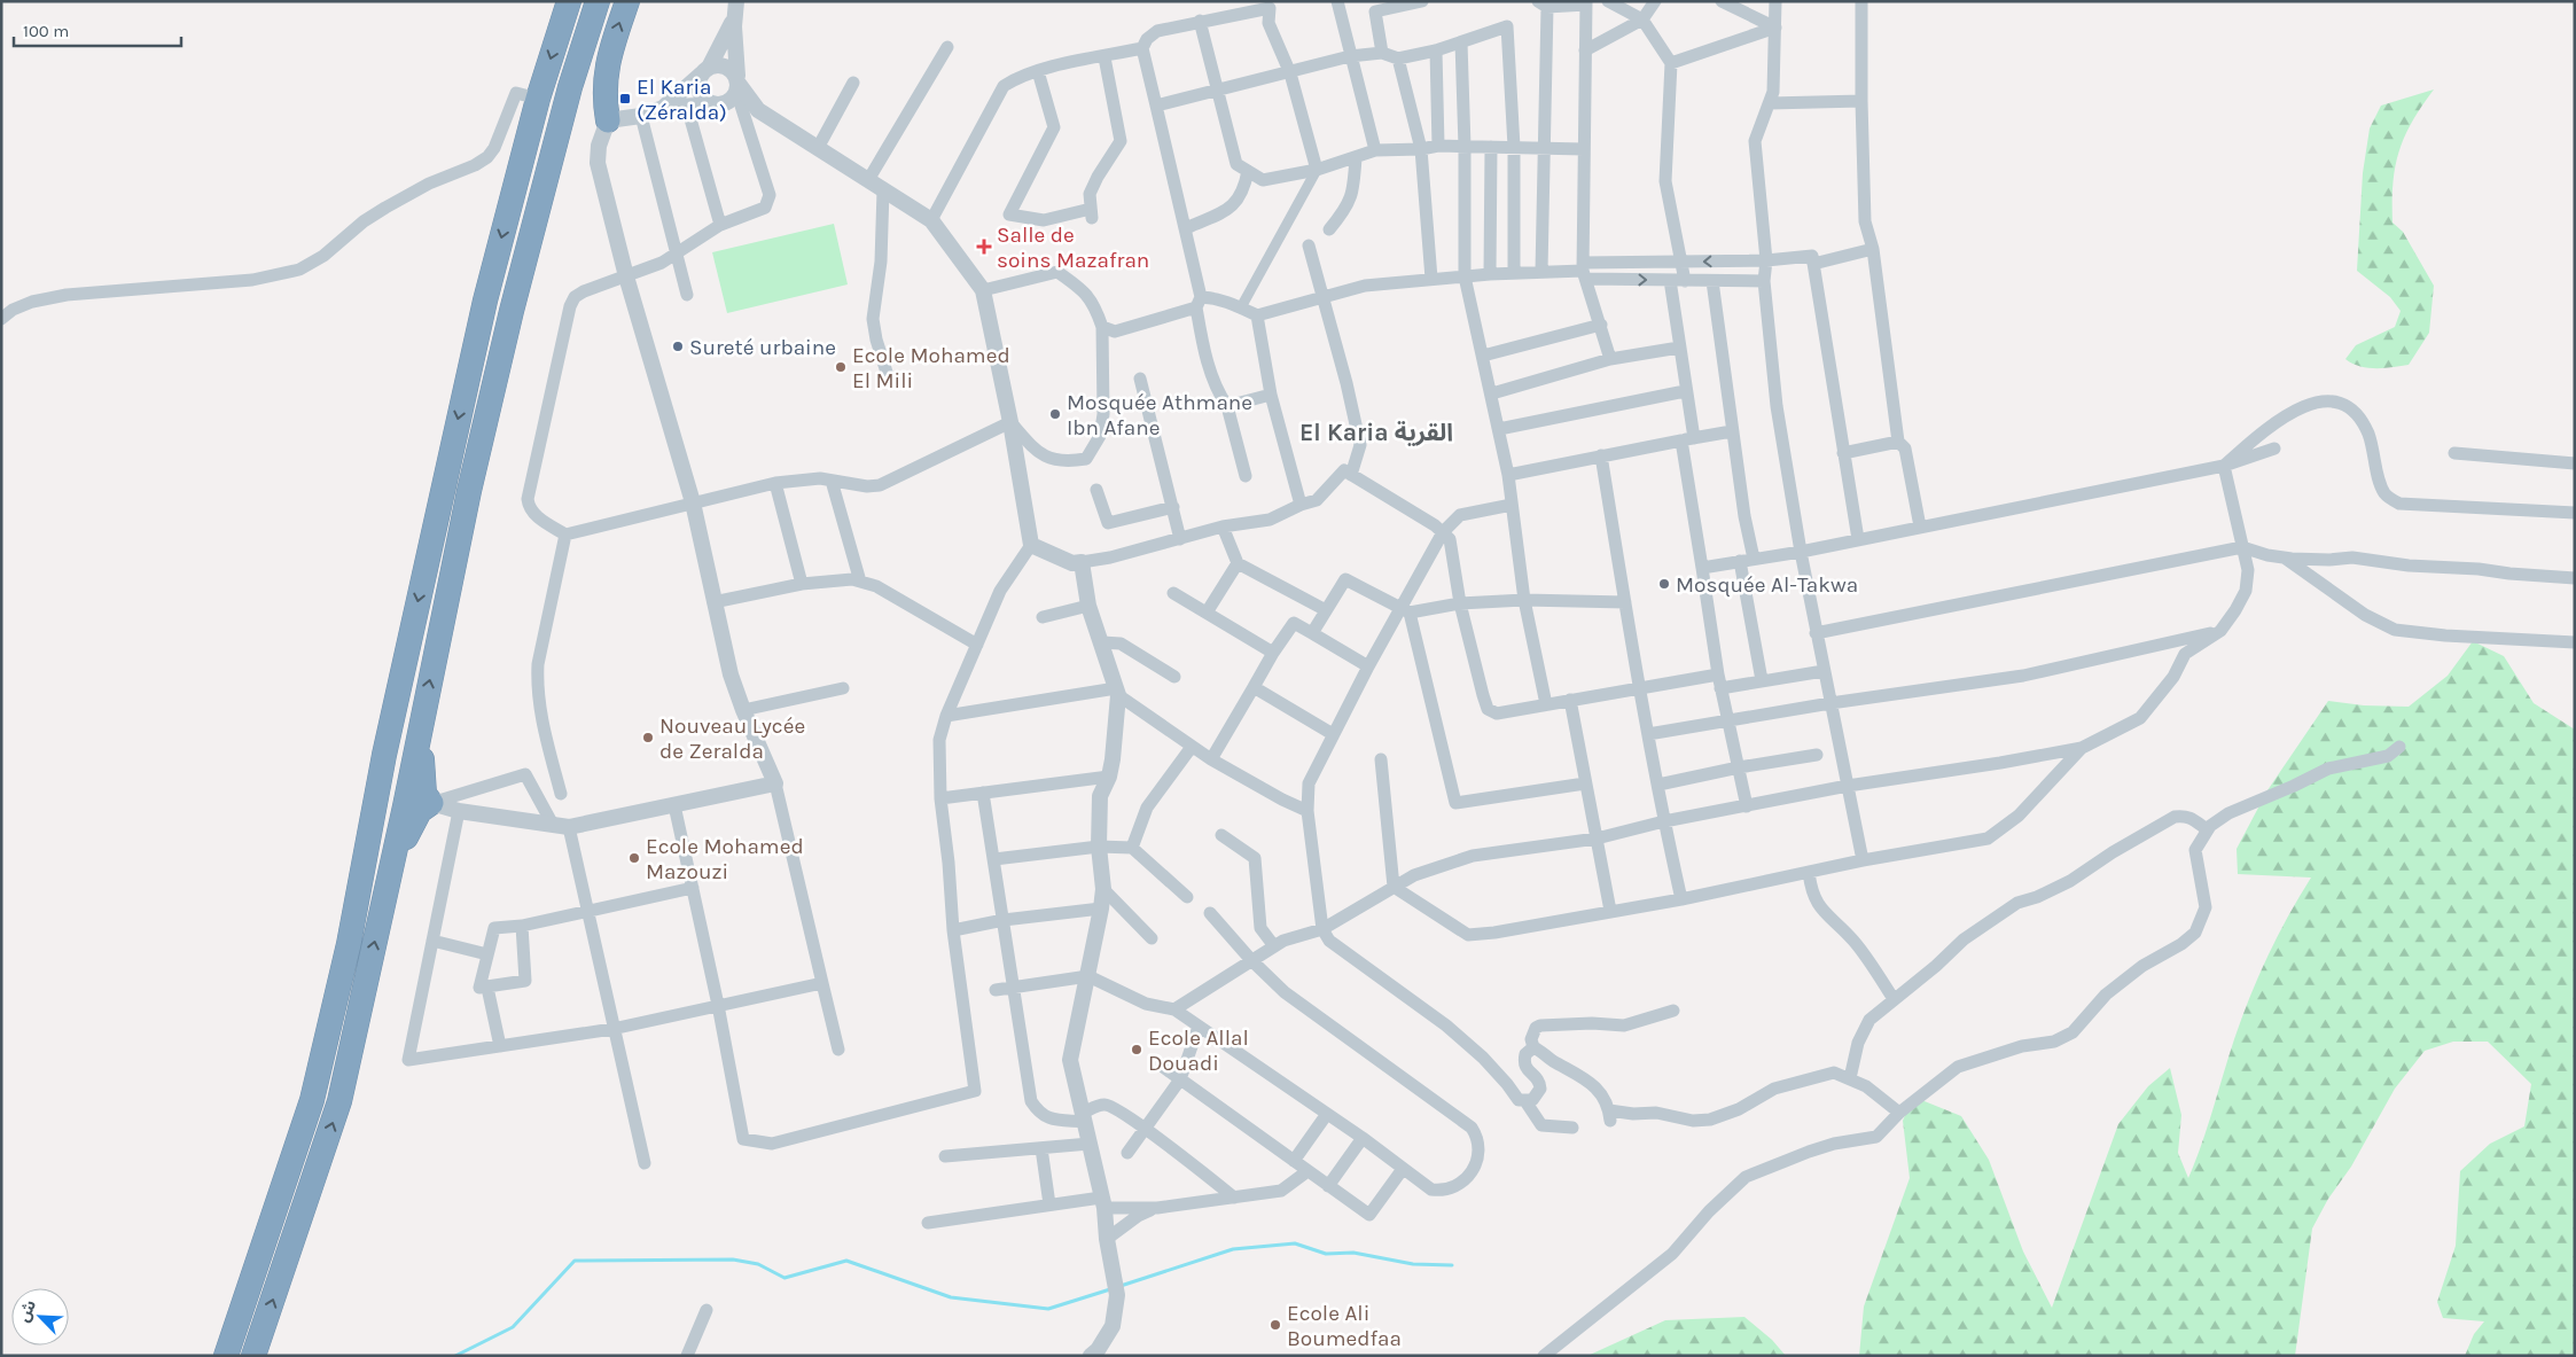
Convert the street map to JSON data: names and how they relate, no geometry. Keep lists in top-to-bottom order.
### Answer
{
  "districts": ["El Karia القرية"],
  "places": {
    "transit": ["El Karia (Zéralda)"],
    "health": ["Salle de soins Mazafran"],
    "other": [
      "Sureté urbaine",
      "Ecole Mohamed El Mili",
      "Mosquée Athmane Ibn Afane",
      "Mosquée Al-Takwa",
      "Nouveau Lycée de Zeralda",
      "Ecole Mohamed Mazouzi",
      "Ecole Allal Douadi",
      "Ecole Ali Boumedfaa"
    ]
  },
  "scale_bar": "100 m",
  "north": "top left"
}
